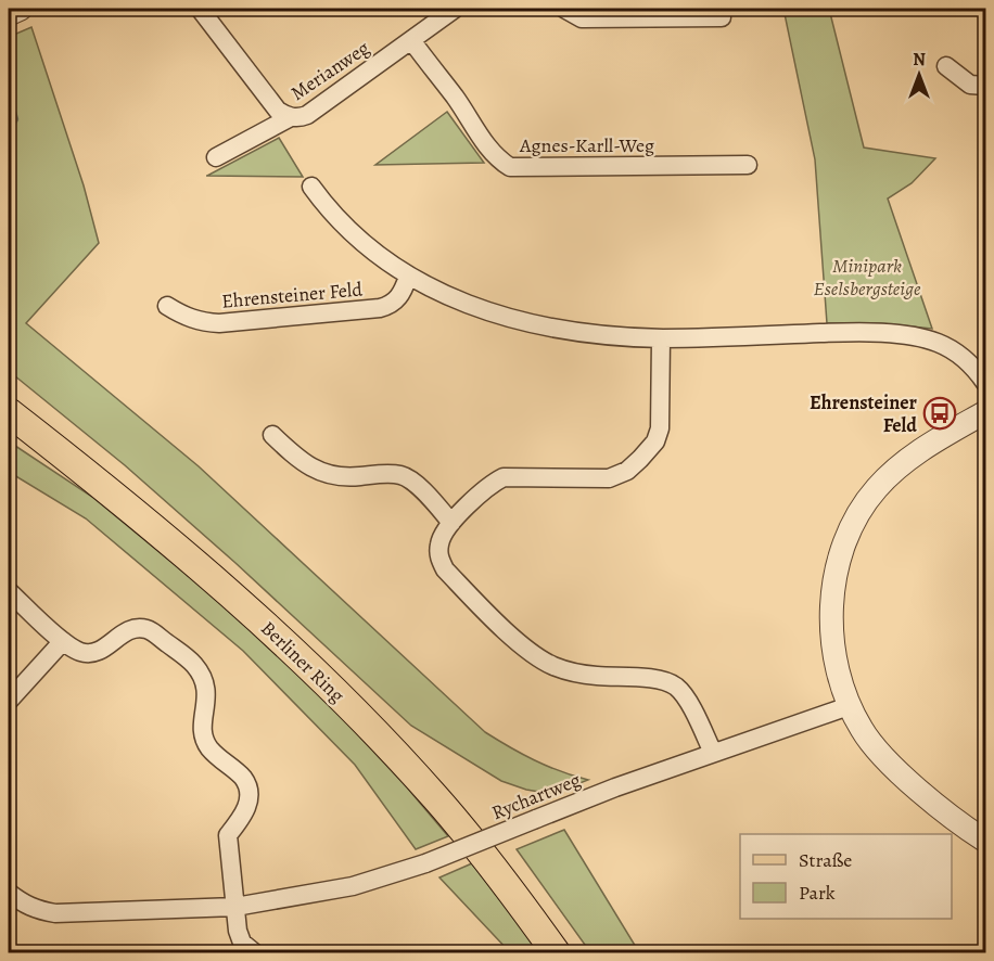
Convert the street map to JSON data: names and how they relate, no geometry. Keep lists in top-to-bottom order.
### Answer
{
  "streets": {
    "main road": ["Berliner Ring"],
    "street": [
      "Merianweg",
      "Agnes-Karll-Weg",
      "Ehrensteiner Feld",
      "Rychartweg"
    ]
  },
  "crossings": [
    ["Merianweg", "Agnes-Karll-Weg"]
  ],
  "parks": ["Minipark Eselsbergsteige"],
  "places": {
    "bus stop": ["Ehrensteiner Feld"]
  },
  "legend": ["Straße", "Park"],
  "north": "top"
}
